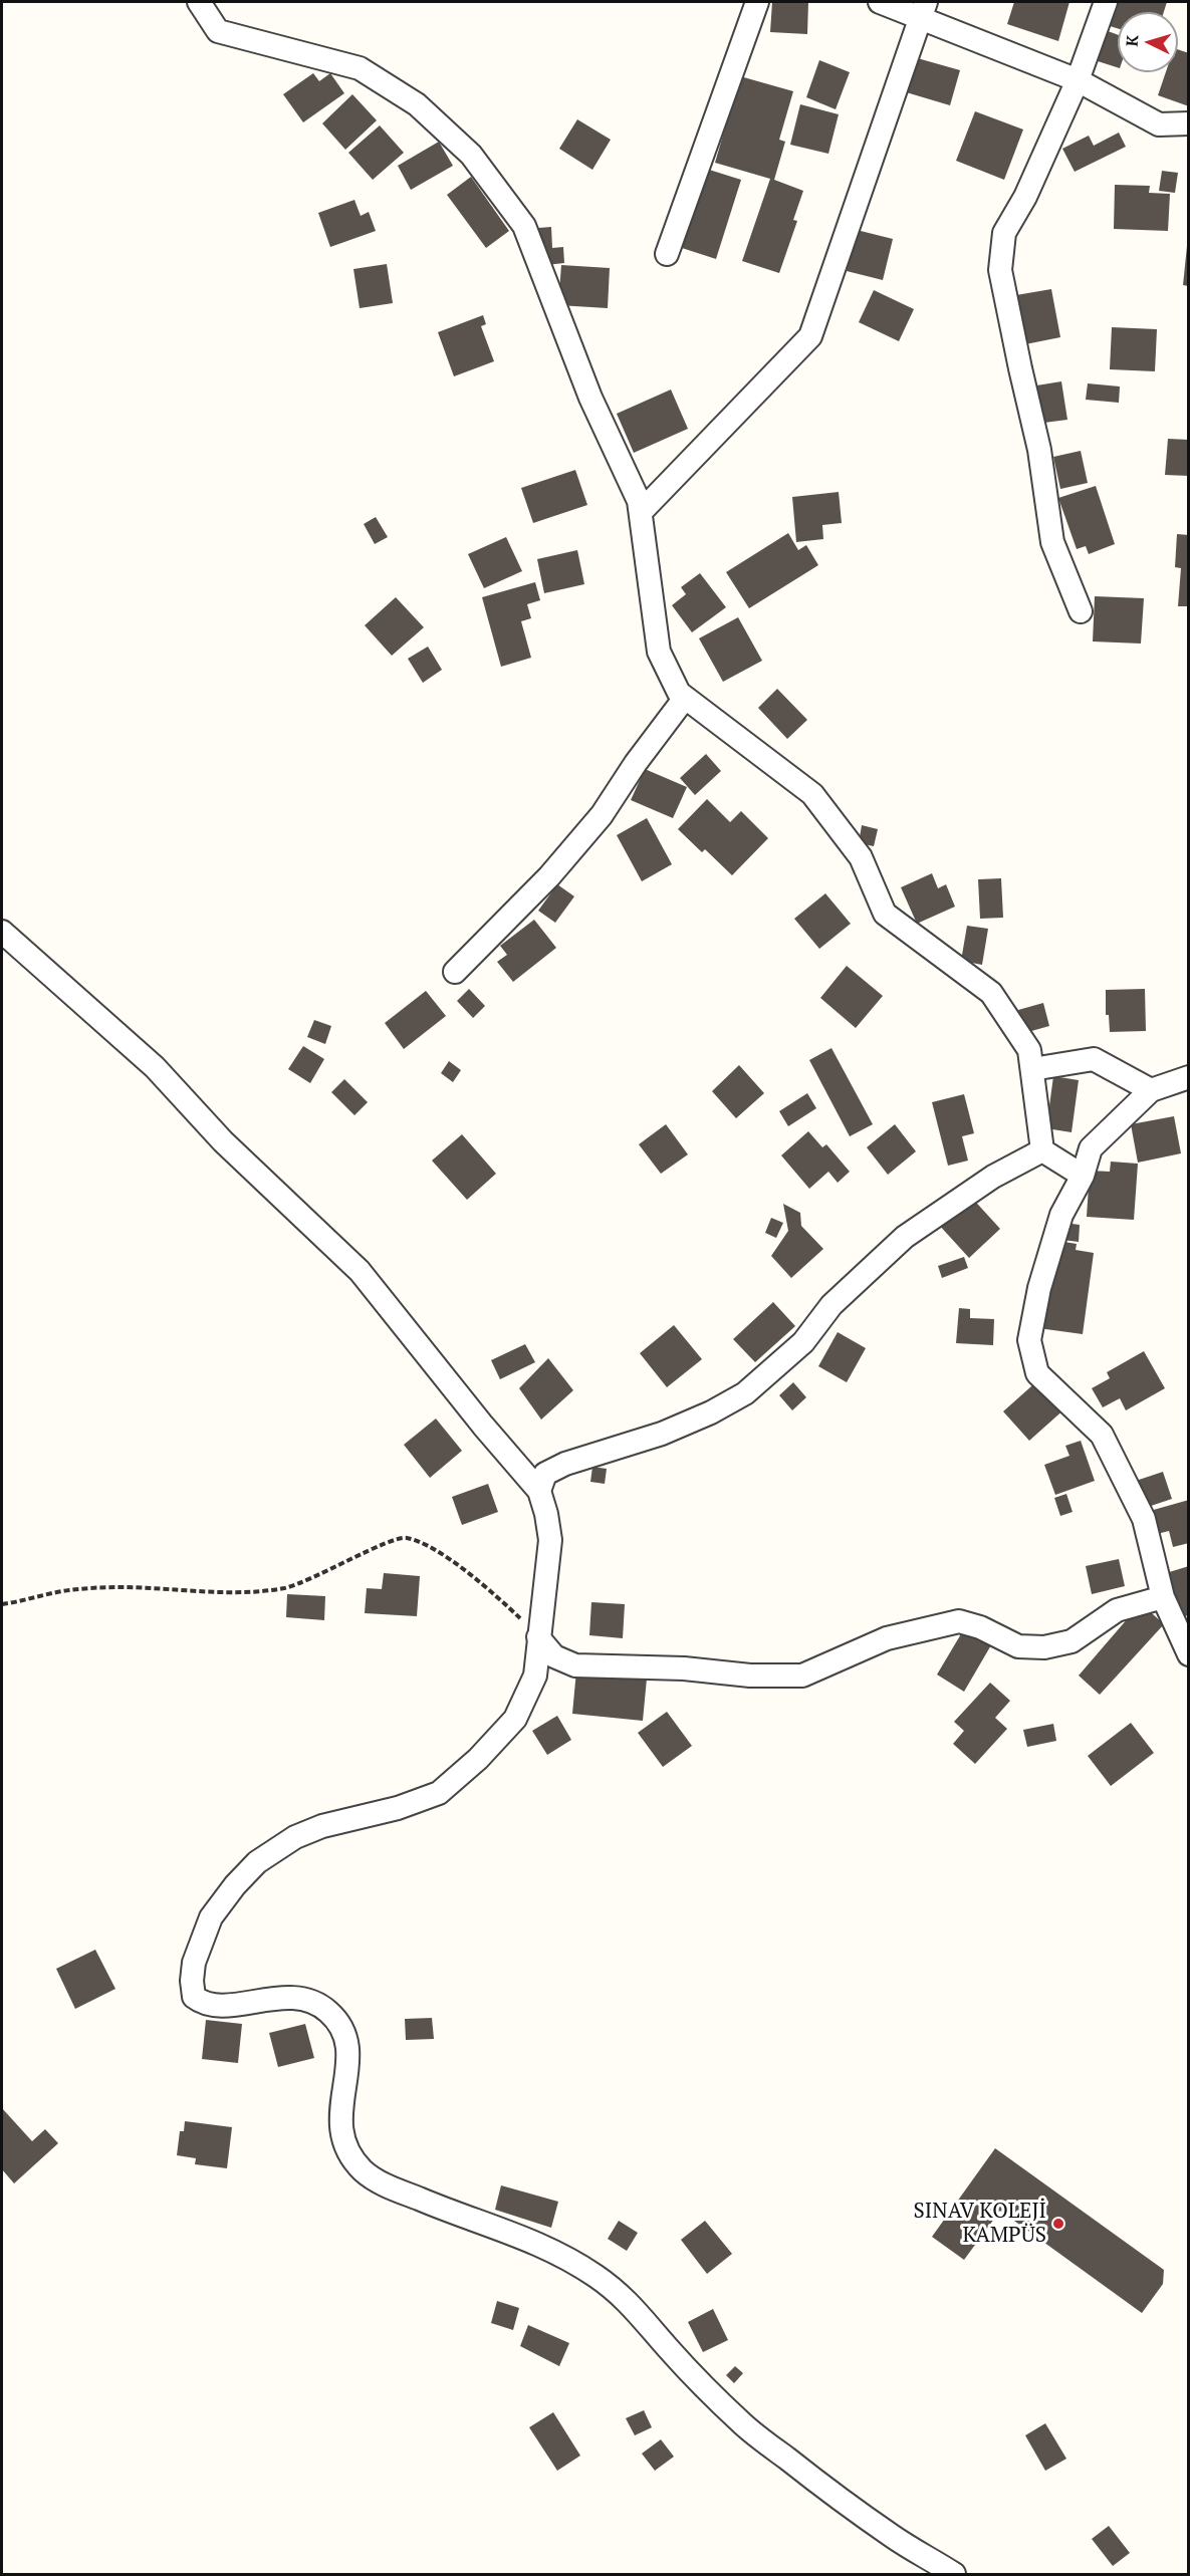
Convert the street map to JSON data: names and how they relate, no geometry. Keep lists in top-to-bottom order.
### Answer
{
  "places": ["SINAV KOLEJİ KAMPÜS"],
  "north": "left"
}
